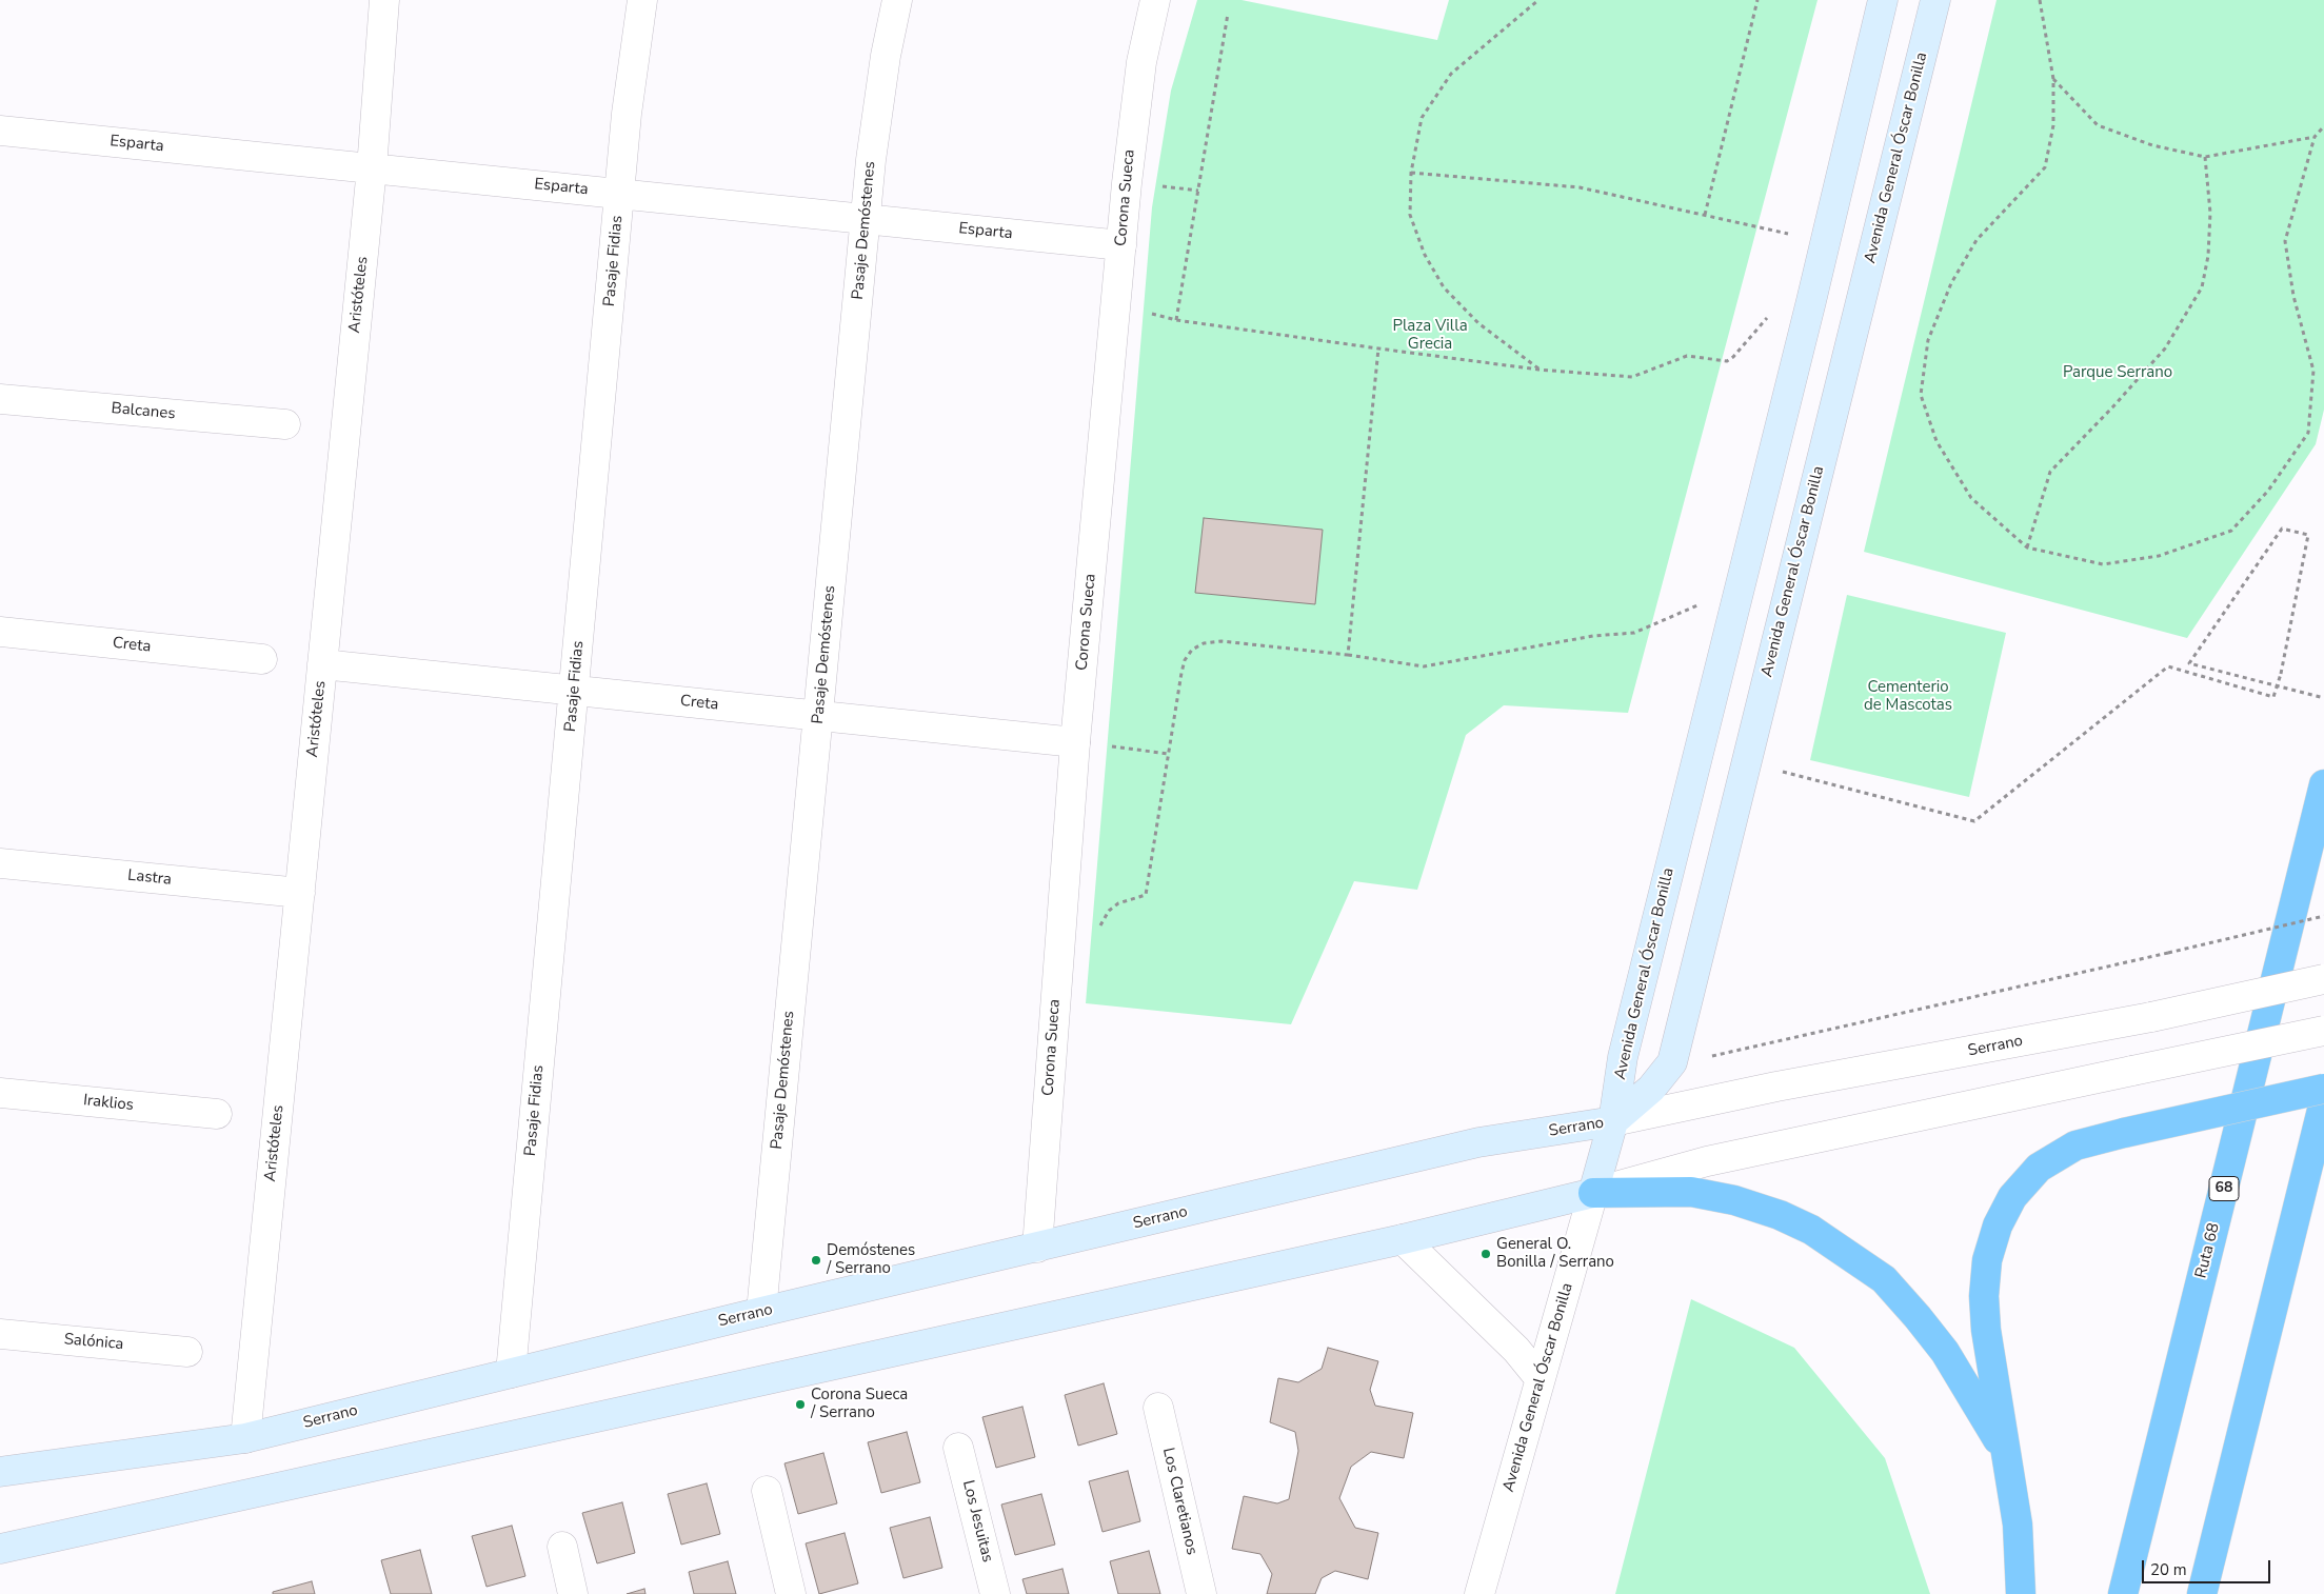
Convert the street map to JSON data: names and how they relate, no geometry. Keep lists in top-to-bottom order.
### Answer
{
  "streets": {
    "highway": ["68", "Ruta 68"],
    "main road": ["Avenida General Óscar Bonilla", "Serrano"],
    "street": [
      "Esparta",
      "Corona Sueca",
      "Pasaje Demóstenes",
      "Pasaje Fidias",
      "Aristóteles",
      "Balcanes",
      "Creta",
      "Lastra",
      "Iraklios",
      "Salónica",
      "Los Claretianos",
      "Los Jesuitas"
    ]
  },
  "crossings": [
    ["Esparta", "Corona Sueca"],
    ["Esparta", "Pasaje Demóstenes"],
    ["Esparta", "Pasaje Fidias"],
    ["Esparta", "Aristóteles"],
    ["Avenida General Óscar Bonilla", "Serrano"],
    ["Corona Sueca", "Creta"],
    ["Corona Sueca", "Serrano"],
    ["Pasaje Demóstenes", "Creta"],
    ["Pasaje Demóstenes", "Serrano"],
    ["Pasaje Fidias", "Creta"],
    ["Pasaje Fidias", "Serrano"],
    ["Aristóteles", "Creta"],
    ["Aristóteles", "Lastra"],
    ["Aristóteles", "Serrano"]
  ],
  "parks": ["Plaza Villa Grecia", "Parque Serrano", "Cementerio de Mascotas"],
  "places": ["General O. Bonilla / Serrano", "Demóstenes / Serrano", "Corona Sueca / Serrano"],
  "scale_bar": "20 m"
}
